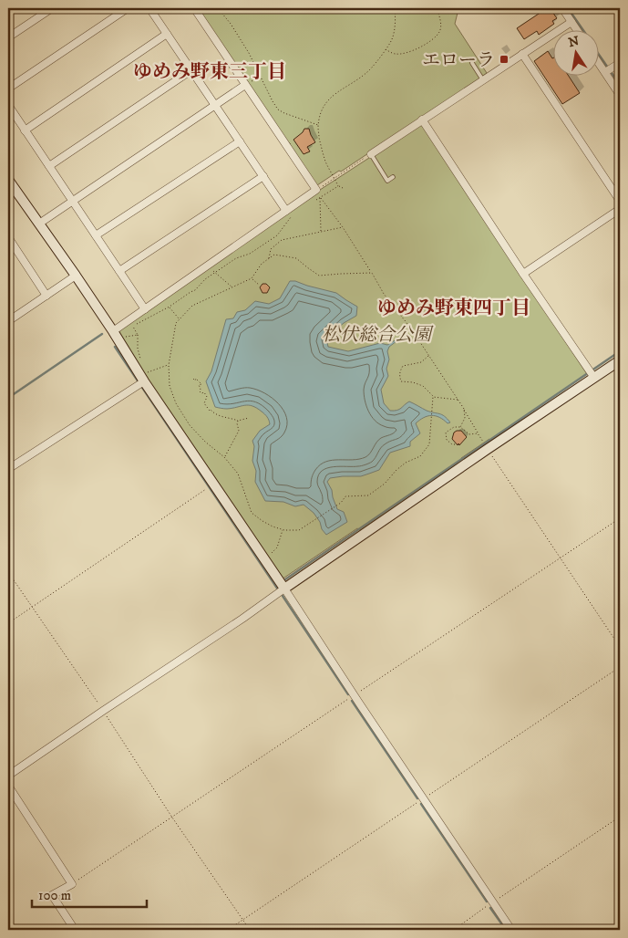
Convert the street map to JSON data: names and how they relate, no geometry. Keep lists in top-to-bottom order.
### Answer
{
  "districts": ["ゆめみ野東三丁目", "ゆめみ野東四丁目"],
  "parks": ["松伏総合公園"],
  "places": {
    "transit": ["エローラ"]
  },
  "scale_bar": "100 m",
  "north": "top"
}
